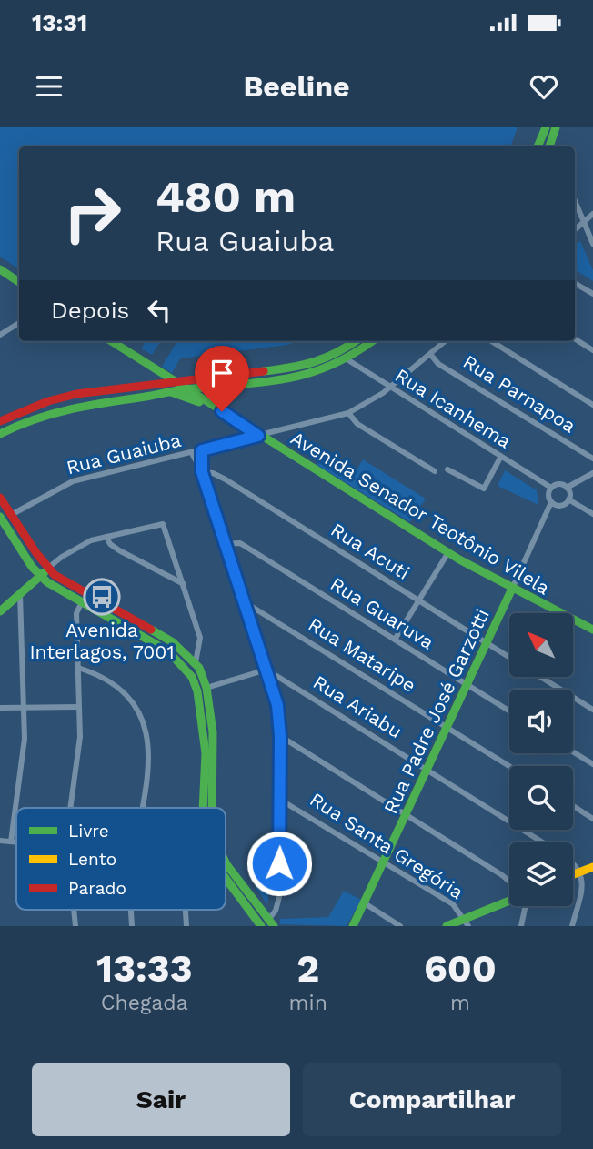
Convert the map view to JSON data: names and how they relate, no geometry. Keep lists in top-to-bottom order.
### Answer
{
  "streets": {
    "main road": ["Avenida Senador Teotônio Vilela", "Rua Padre José Garzotti"],
    "street": [
      "Rua Parnapoa",
      "Rua Icanhema",
      "Rua Guaiuba",
      "Rua Acuti",
      "Rua Guaruva",
      "Rua Mataripe",
      "Rua Ariabu",
      "Rua Santa Gregória"
    ]
  },
  "crossings": [
    ["Rua Parnapoa", "Rua Guaiuba"],
    ["Rua Icanhema", "Rua Guaiuba"],
    ["Rua Icanhema", "Rua Padre José Garzotti"],
    ["Rua Guaiuba", "Avenida Senador Teotônio Vilela"],
    ["Avenida Senador Teotônio Vilela", "Rua Padre José Garzotti"],
    ["Rua Acuti", "Rua Padre José Garzotti"],
    ["Rua Guaruva", "Rua Padre José Garzotti"],
    ["Rua Mataripe", "Rua Padre José Garzotti"],
    ["Rua Ariabu", "Rua Padre José Garzotti"],
    ["Rua Padre José Garzotti", "Rua Santa Gregória"]
  ],
  "places": {
    "bus stop": ["Avenida Interlagos, 7001"]
  },
  "legend": ["Livre", "Lento", "Parado"],
  "north": "top left",
  "page": {
    "status": "13:31",
    "header": "Beeline",
    "turn": ["480 m", "Rua Guaiuba"],
    "then": "Depois",
    "eta": [
      "13:33",
      "Chegada",
      "2",
      "min",
      "600",
      "m"
    ],
    "buttons": ["Sair", "Compartilhar"]
  }
}
